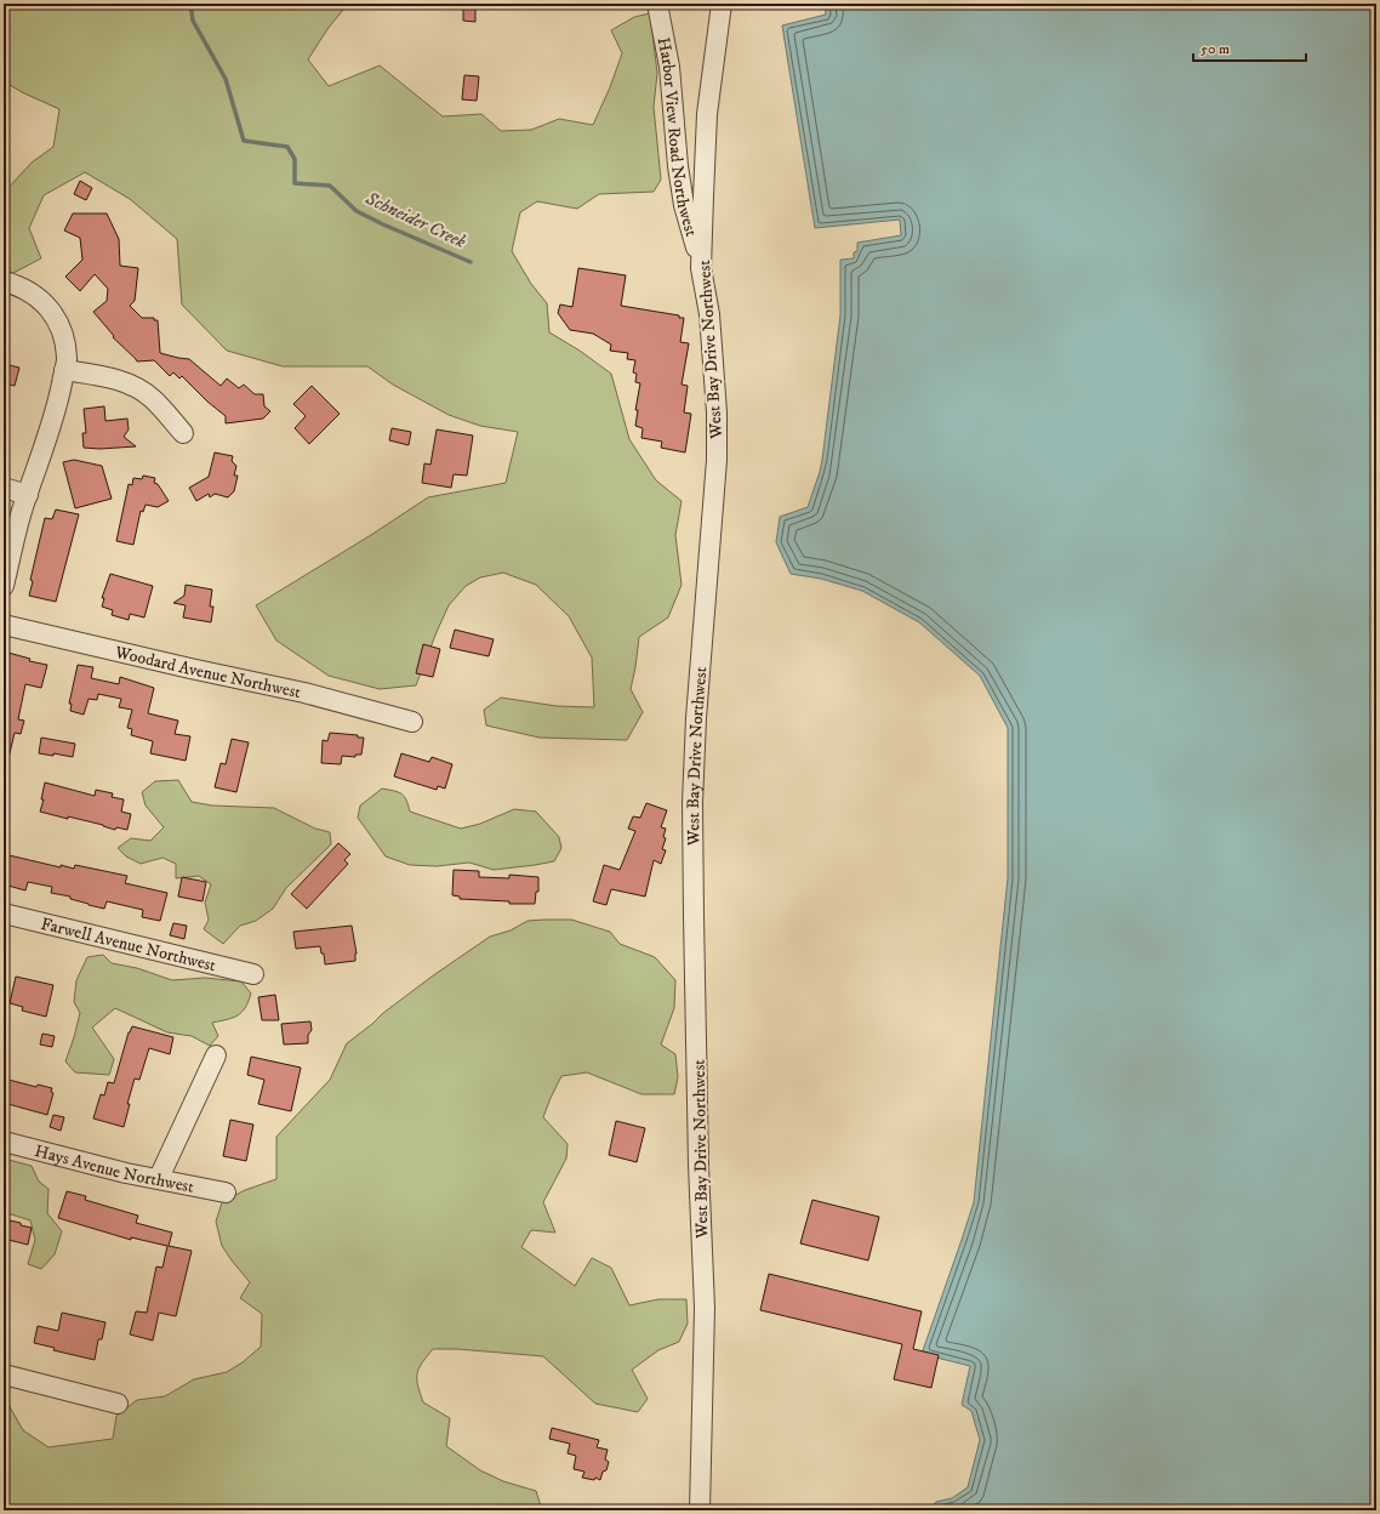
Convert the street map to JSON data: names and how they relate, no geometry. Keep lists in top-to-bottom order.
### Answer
{
  "streets": {
    "street": [
      "Harbor View Road Northwest",
      "West Bay Drive Northwest",
      "Woodard Avenue Northwest",
      "Farwell Avenue Northwest",
      "Hays Avenue Northwest"
    ]
  },
  "crossings": [
    ["Harbor View Road Northwest", "West Bay Drive Northwest"]
  ],
  "water": ["Schneider Creek"],
  "scale_bar": "50 m"
}
